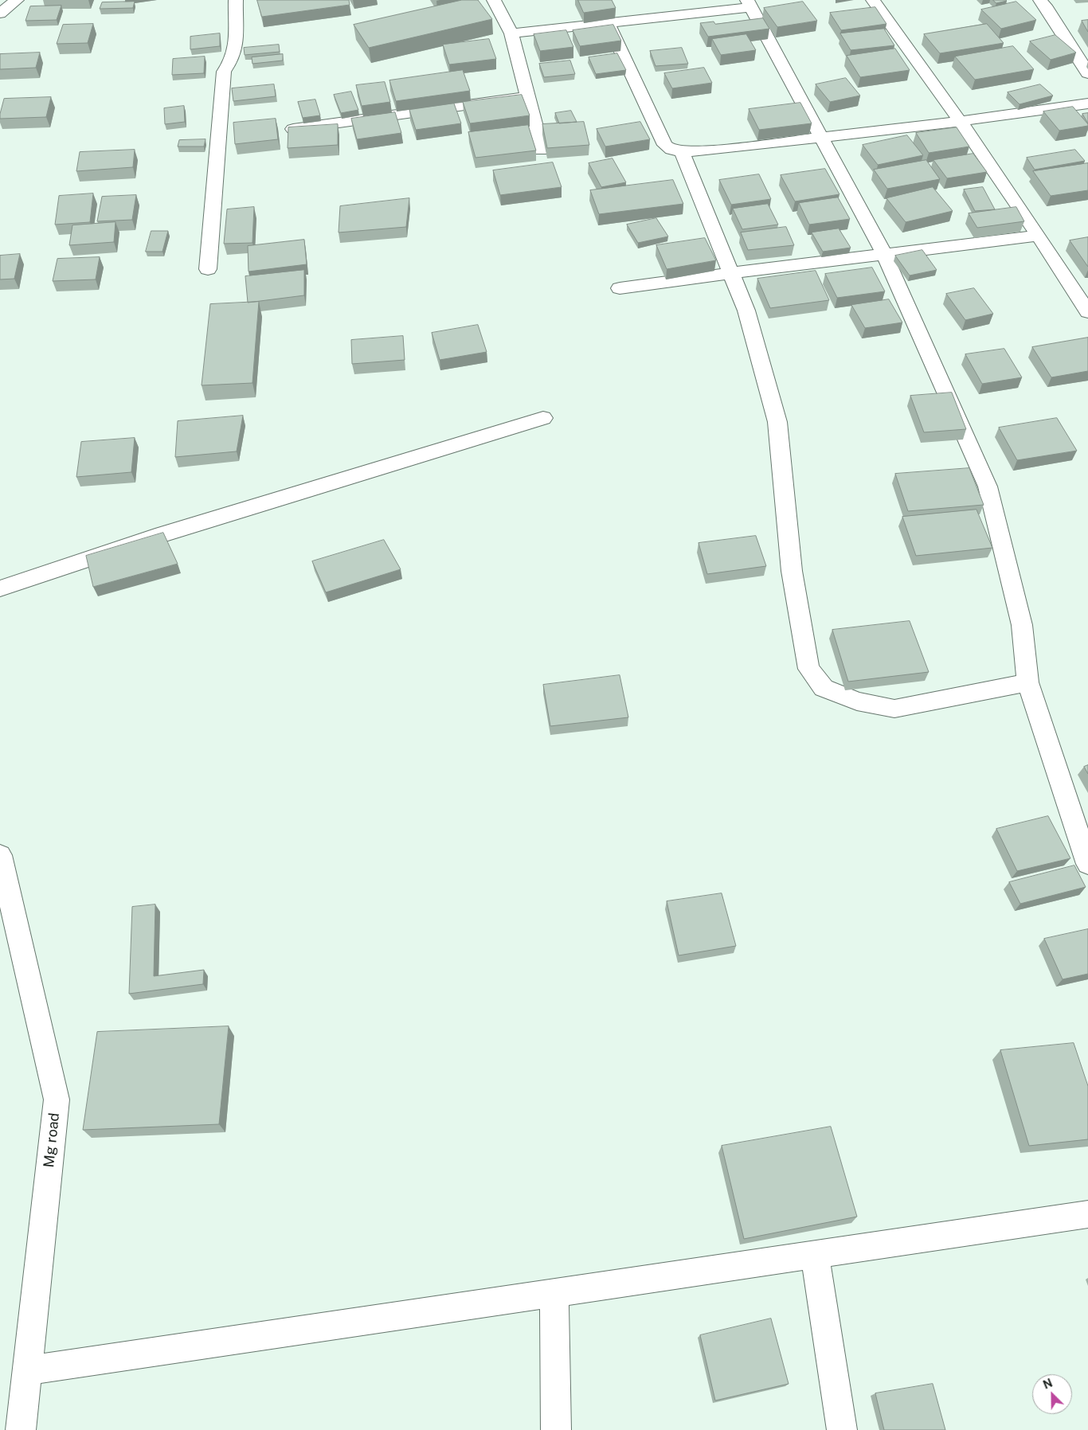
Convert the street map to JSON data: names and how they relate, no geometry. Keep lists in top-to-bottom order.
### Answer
{
  "streets": {
    "street": ["Mg road"]
  },
  "north": "top left"
}
